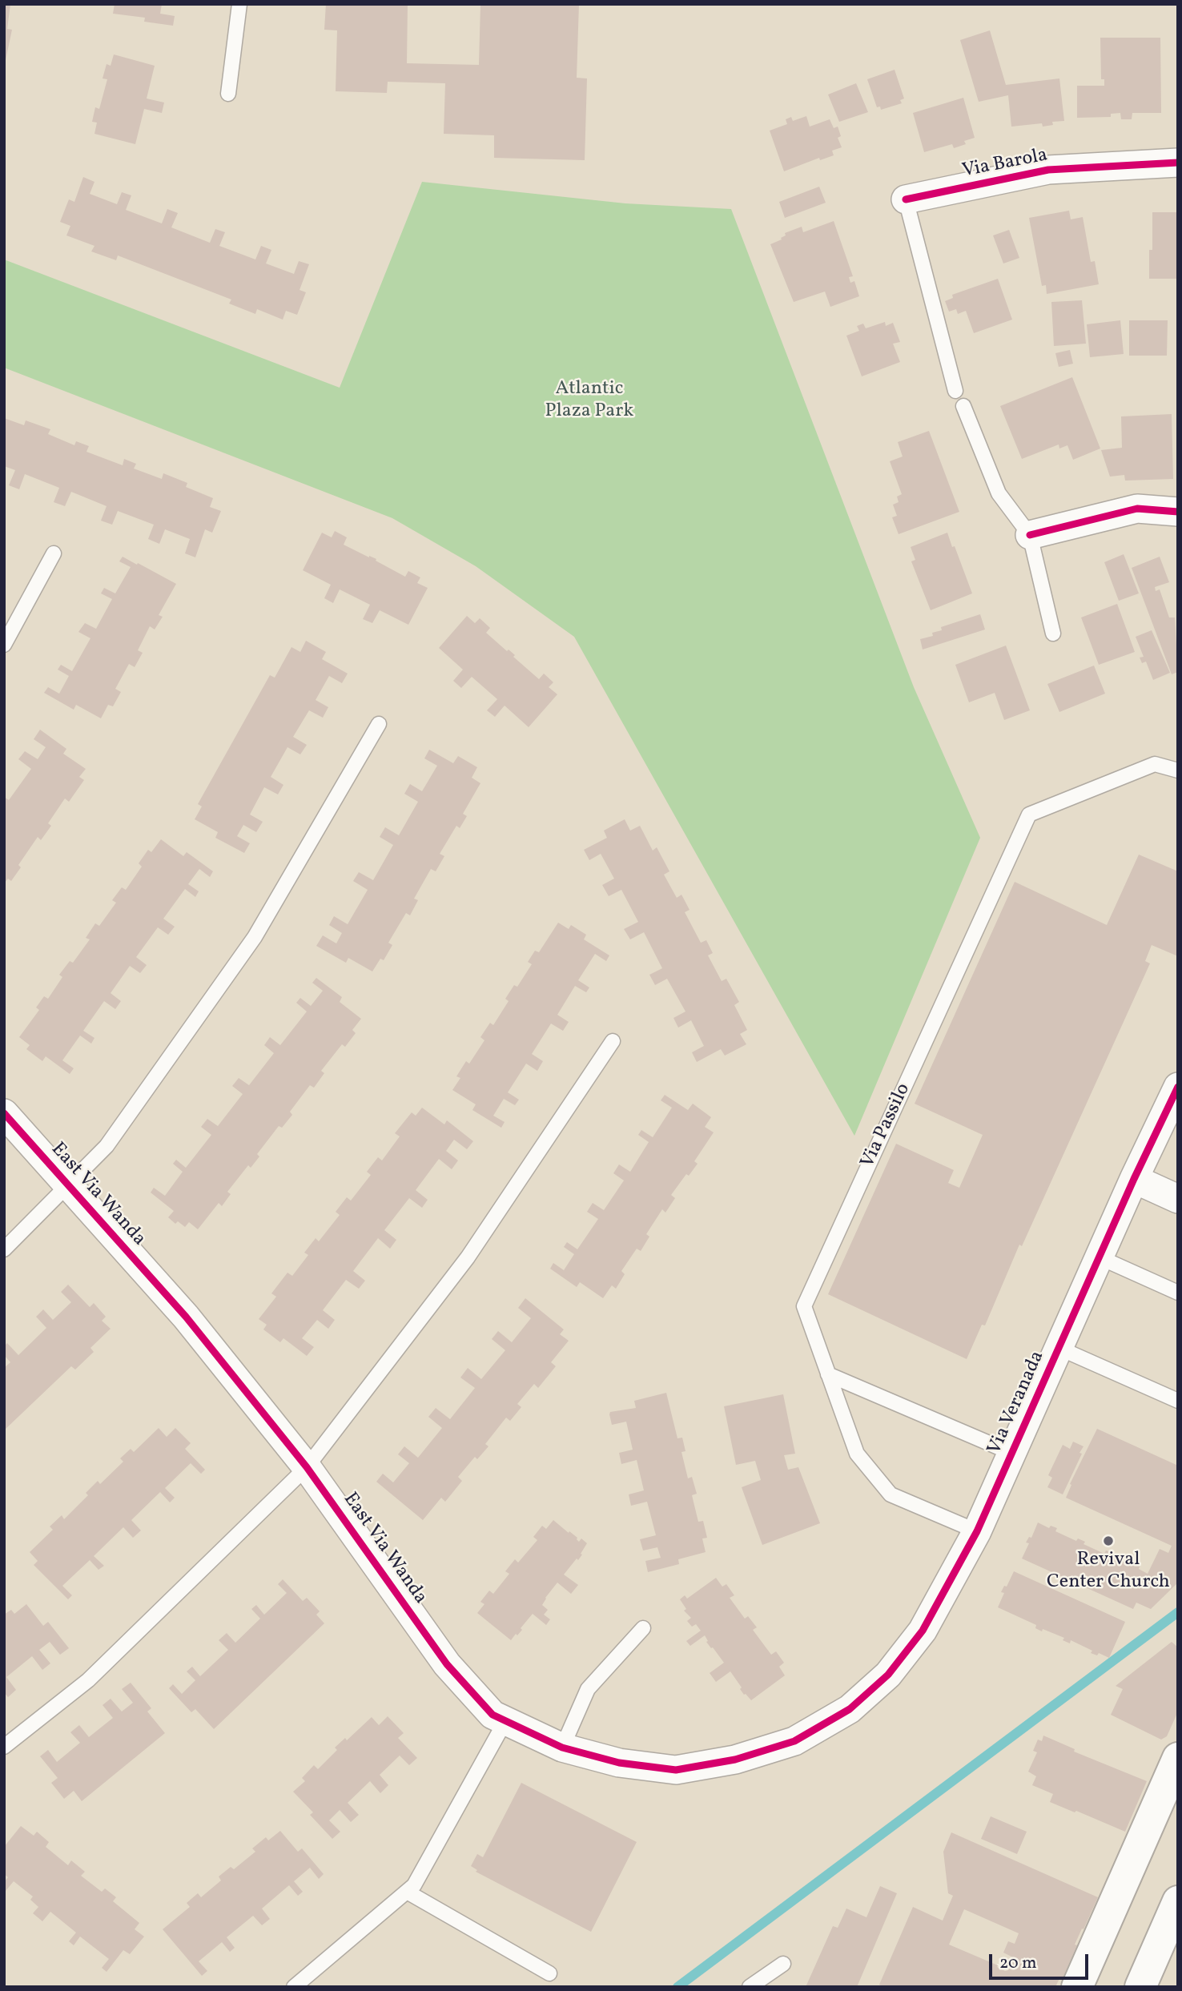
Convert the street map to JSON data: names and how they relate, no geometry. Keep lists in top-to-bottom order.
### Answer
{
  "streets": {
    "street": ["Via Barola", "East Via Wanda", "Via Veranada"],
    "lane": ["Via Passilo"]
  },
  "crossings": [
    ["Via Passilo", "Via Veranada"],
    ["East Via Wanda", "Via Veranada"]
  ],
  "parks": ["Atlantic Plaza Park"],
  "places": ["Revival Center Church"],
  "scale_bar": "20 m"
}
